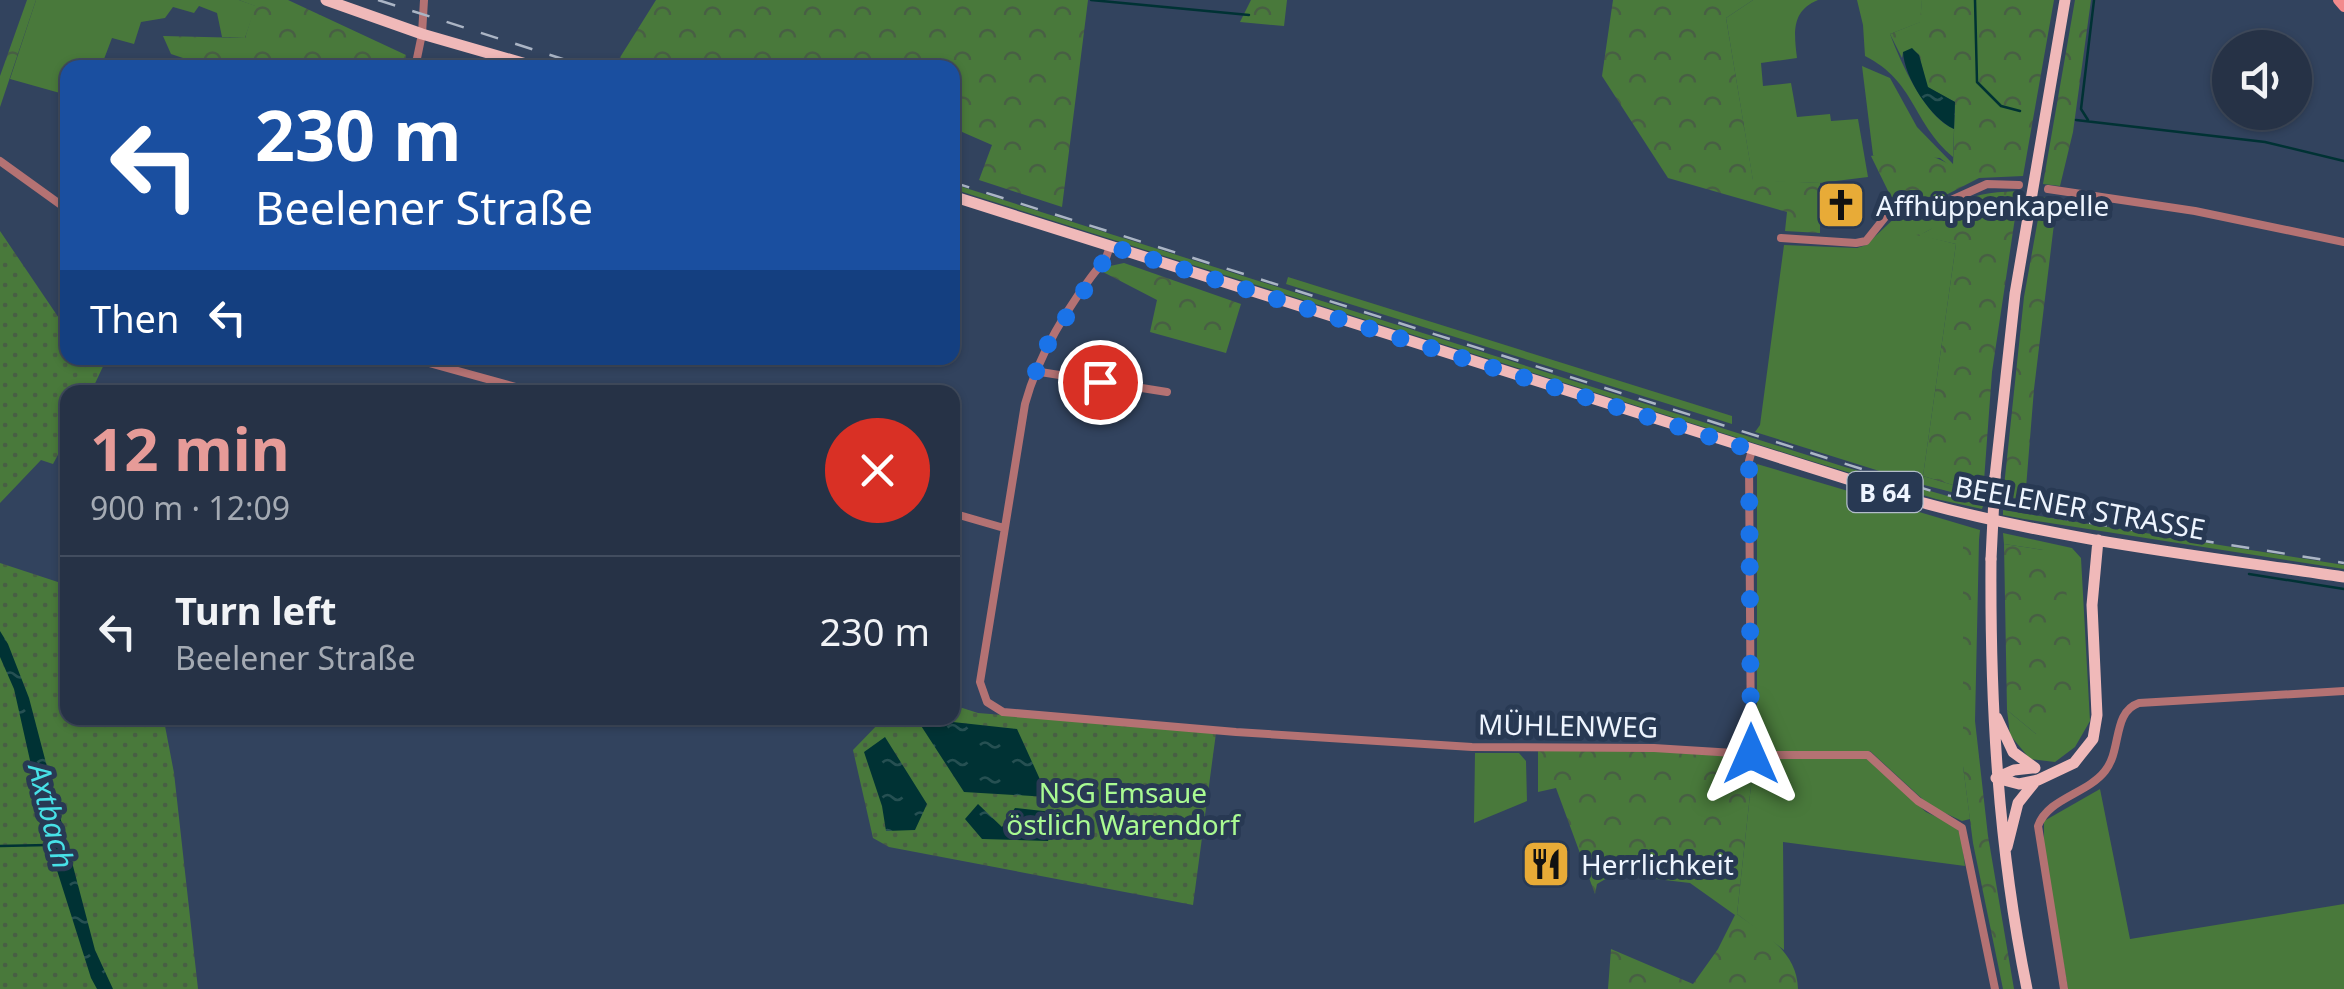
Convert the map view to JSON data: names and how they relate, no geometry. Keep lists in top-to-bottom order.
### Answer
{
  "streets": {
    "main road": ["B 64", "BEELENER STRASSE"],
    "street": ["MÜHLENWEG"]
  },
  "water": ["Axtbach"],
  "parks": ["NSG Emsaue östlich Warendorf"],
  "places": {
    "church": ["Affhüppenkapelle"],
    "restaurant": ["Herrlichkeit"]
  },
  "page": {
    "turn": ["230 m", "Beelener Straße"],
    "then": "Then",
    "heading": ["12 min", "900 m · 12:09"],
    "list": [
      {
        "name": "Turn left",
        "note": "Beelener Straße",
        "value": "230 m"
      }
    ]
  }
}
